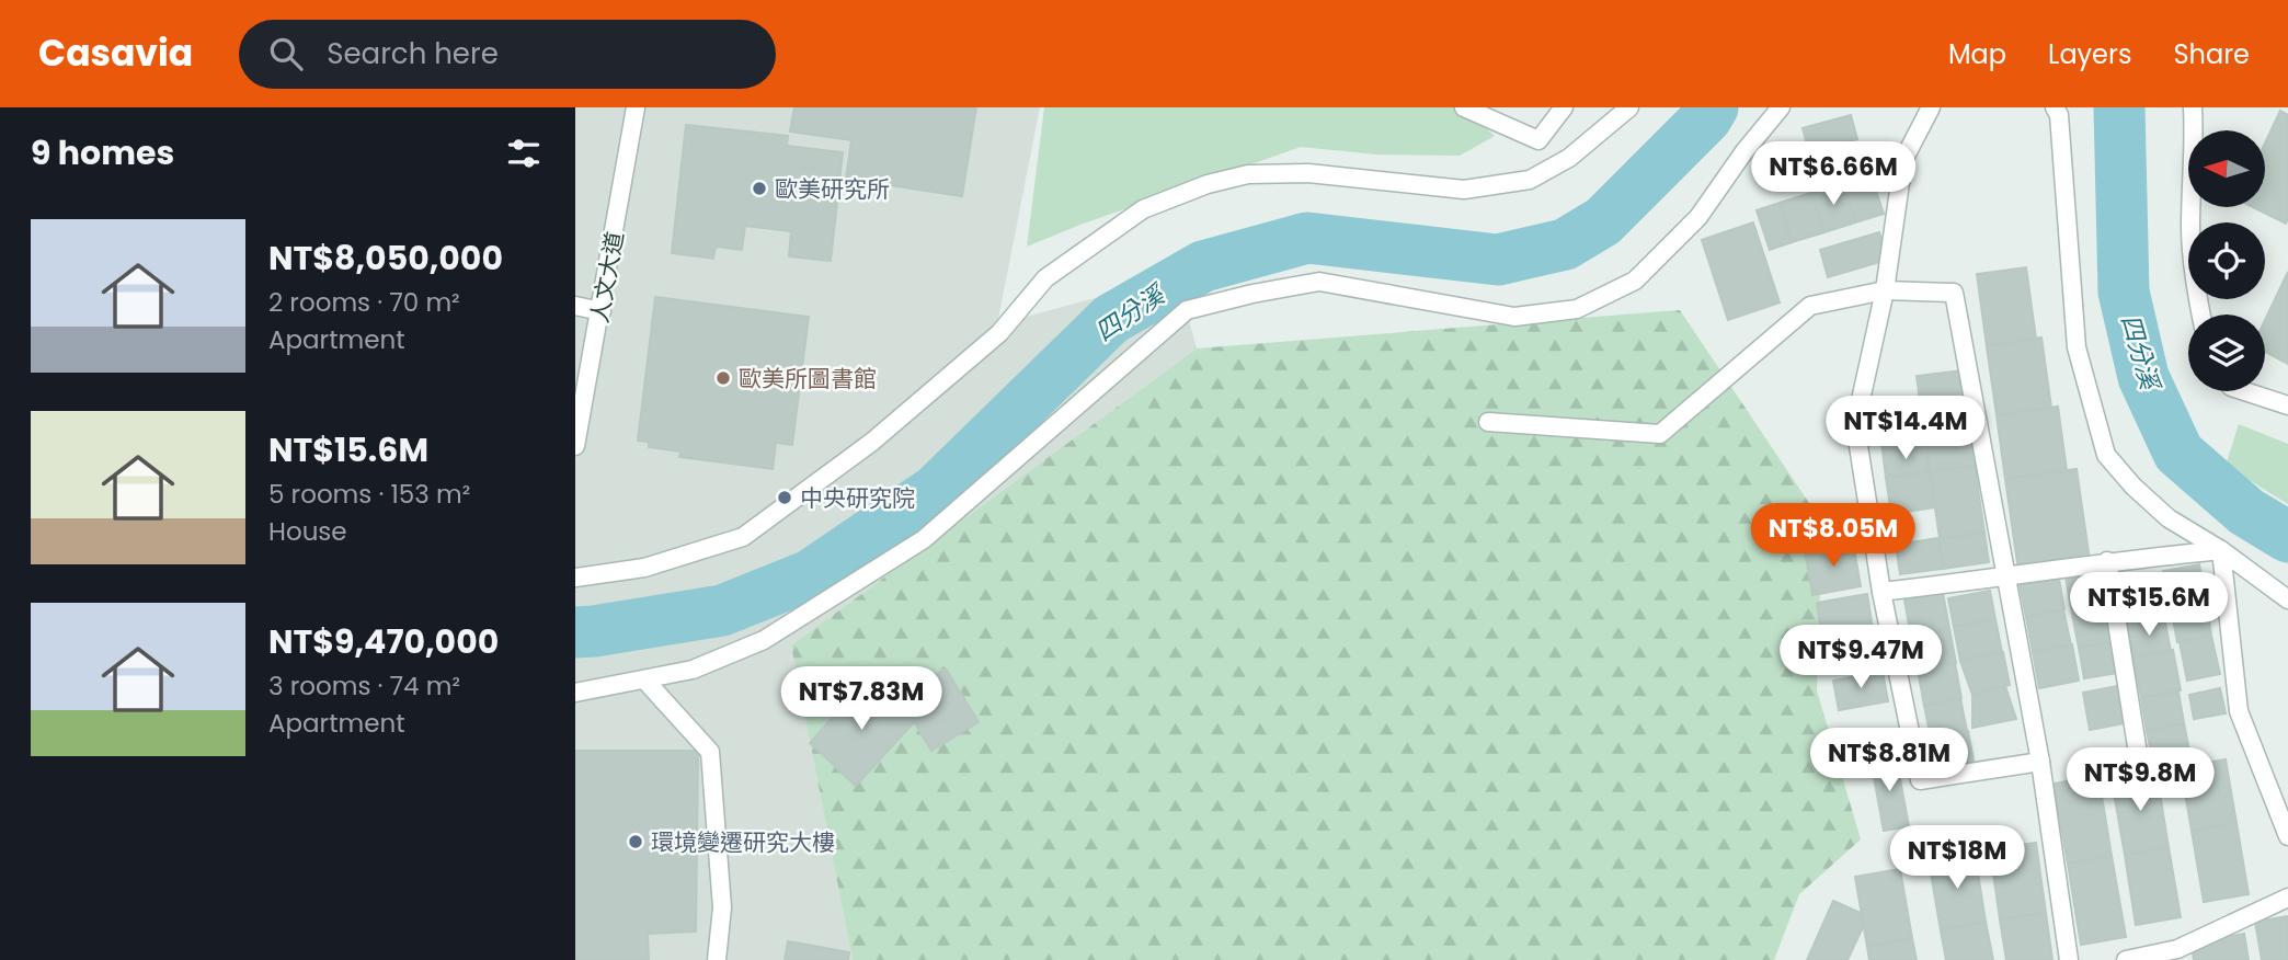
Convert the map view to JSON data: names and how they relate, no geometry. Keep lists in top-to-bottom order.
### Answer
{
  "streets": {
    "lane": ["人文大道"]
  },
  "water": ["四分溪"],
  "places": [
    "歐美研究所",
    "歐美所圖書館",
    "中央研究院",
    "環境變遷研究大樓"
  ],
  "north": "left",
  "page": {
    "header": "Casavia",
    "search": "Search here",
    "nav": ["Map", "Layers", "Share"],
    "heading": "9 homes",
    "price": [
      "NT$6.66M",
      "NT$14.4M",
      "NT$8.05M",
      "NT$15.6M",
      "NT$9.47M",
      "NT$7.83M",
      "NT$8.81M",
      "NT$9.8M",
      "NT$18M"
    ],
    "list": [
      {
        "name": "NT$8,050,000",
        "note": "2 rooms · 70 m² · Apartment"
      },
      {
        "name": "NT$15.6M",
        "note": "5 rooms · 153 m² · House"
      },
      {
        "name": "NT$9,470,000",
        "note": "3 rooms · 74 m² · Apartment"
      }
    ]
  }
}
